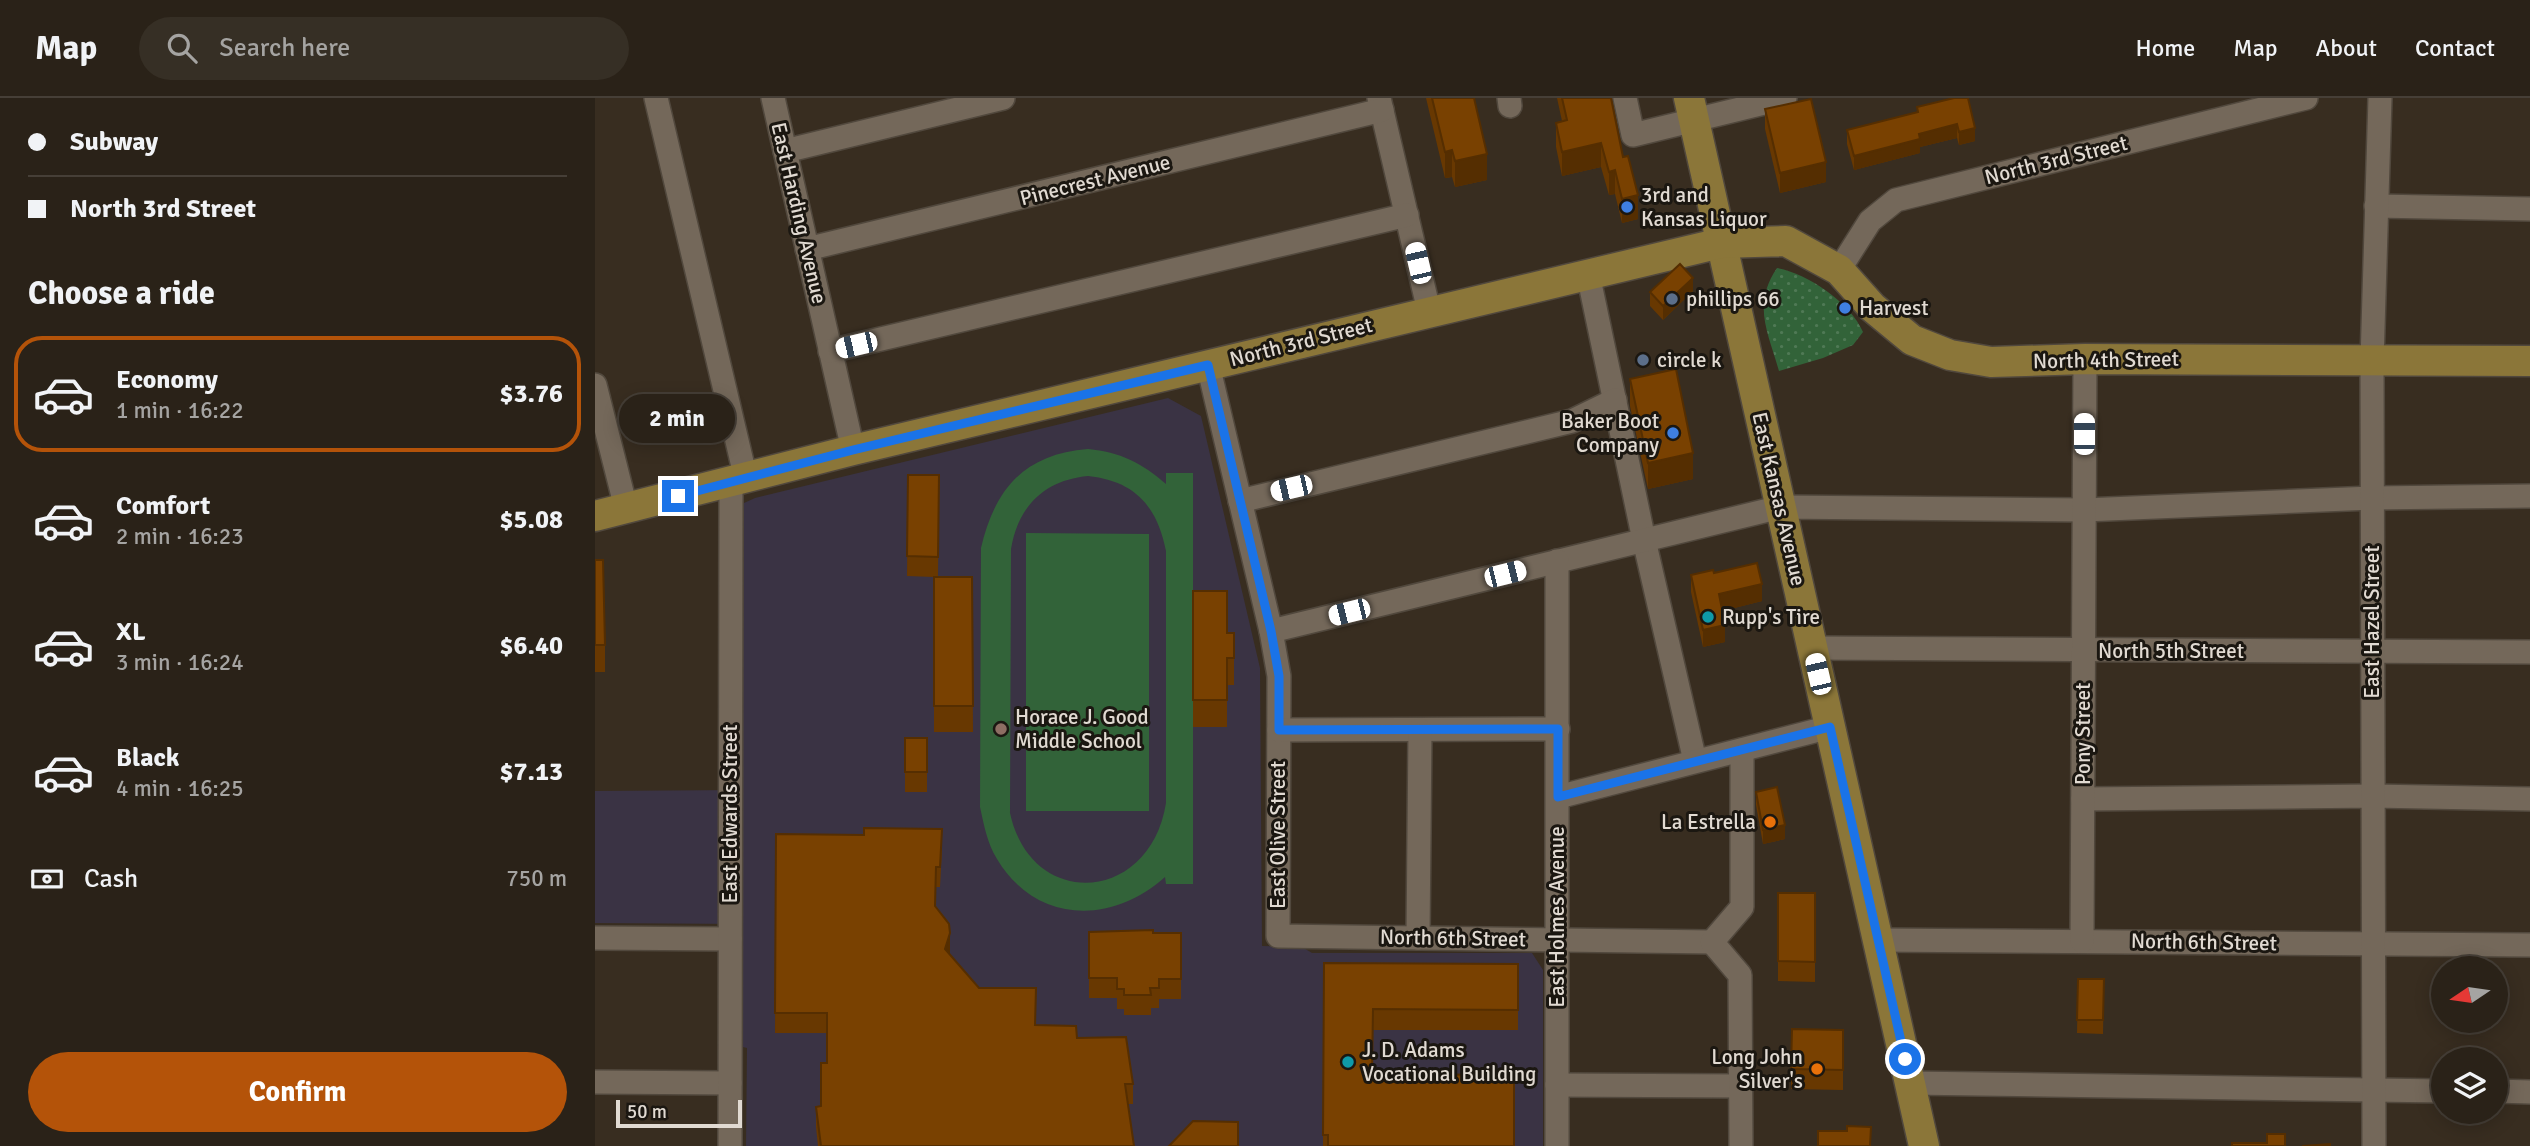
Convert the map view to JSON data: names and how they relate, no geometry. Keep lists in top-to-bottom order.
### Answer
{
  "streets": {
    "main road": ["North 3rd Street", "North 4th Street", "East Kansas Avenue"],
    "street": [
      "Pinecrest Avenue",
      "East Harding Avenue",
      "East Hazel Street",
      "North 5th Street",
      "Pony Street",
      "East Edwards Street",
      "East Olive Street",
      "East Holmes Avenue",
      "North 6th Street"
    ]
  },
  "crossings": [
    ["North 3rd Street", "East Harding Avenue"],
    ["North 3rd Street", "North 4th Street"],
    ["North 3rd Street", "East Kansas Avenue"],
    ["North 3rd Street", "East Edwards Street"],
    ["North 3rd Street", "East Olive Street"],
    ["Pinecrest Avenue", "East Harding Avenue"],
    ["North 4th Street", "East Kansas Avenue"],
    ["North 4th Street", "East Hazel Street"],
    ["North 4th Street", "Pony Street"],
    ["East Kansas Avenue", "North 5th Street"],
    ["East Kansas Avenue", "North 6th Street"],
    ["East Hazel Street", "North 5th Street"],
    ["East Hazel Street", "North 6th Street"],
    ["North 5th Street", "Pony Street"],
    ["Pony Street", "North 6th Street"],
    ["East Olive Street", "North 6th Street"],
    ["East Holmes Avenue", "North 6th Street"]
  ],
  "places": [
    "3rd and Kansas Liquor",
    "phillips 66",
    "Harvest",
    "circle k",
    "Baker Boot Company",
    "Rupp's Tire",
    "Horace J. Good Middle School",
    "La Estrella",
    "J. D. Adams Vocational Building",
    "Long John Silver's"
  ],
  "scale_bar": "50 m",
  "north": "left",
  "page": {
    "header": "Map",
    "search": "Search here",
    "nav": [
      "Home",
      "Map",
      "About",
      "Contact"
    ],
    "banner": ["Subway", "North 3rd Street"],
    "heading": "Choose a ride",
    "list": [
      {
        "name": "Economy",
        "note": "1 min · 16:22",
        "value": "$3.76"
      },
      {
        "name": "Comfort",
        "note": "2 min · 16:23",
        "value": "$5.08"
      },
      {
        "name": "XL",
        "note": "3 min · 16:24",
        "value": "$6.40"
      },
      {
        "name": "Black",
        "note": "4 min · 16:25",
        "value": "$7.13"
      }
    ],
    "bubble": "2 min",
    "pay": ["Cash", "750 m"],
    "buttons": "Confirm",
    "scale": "50 m"
  }
}
